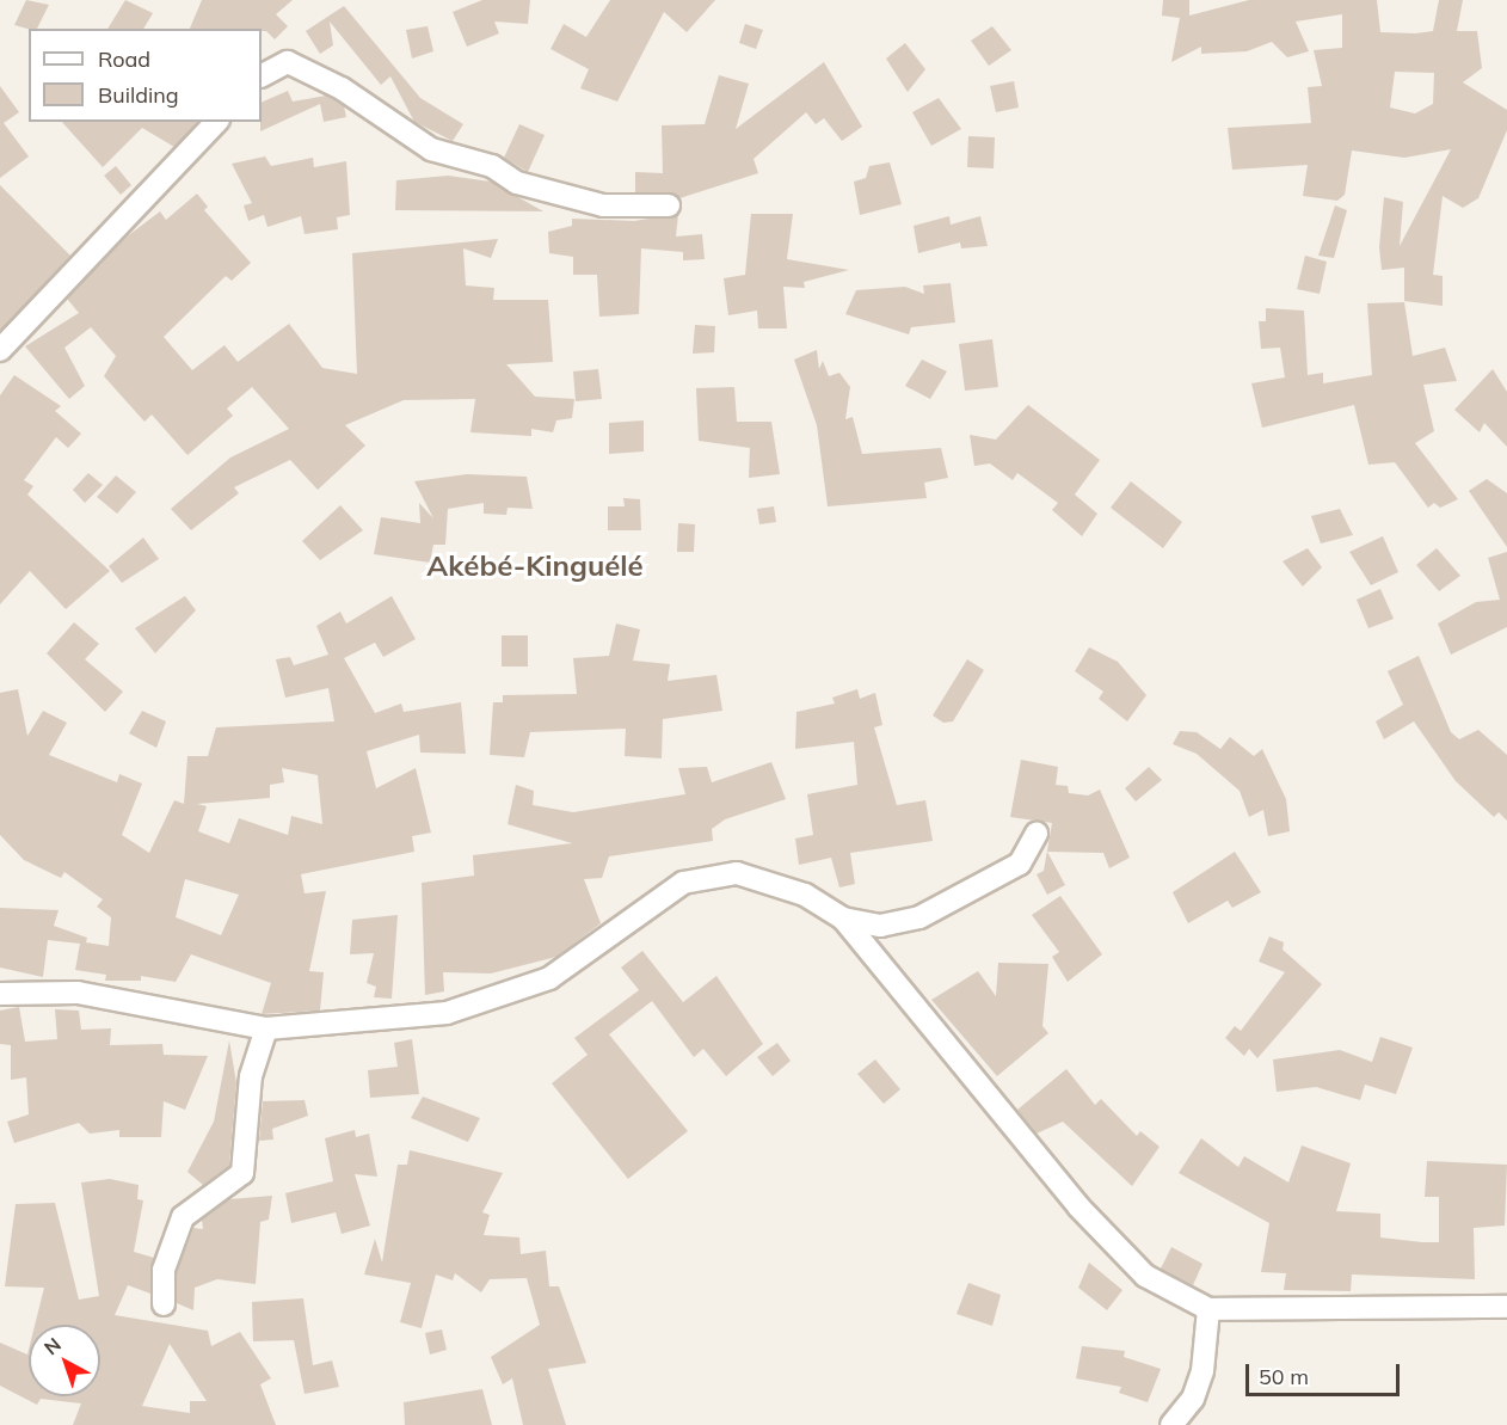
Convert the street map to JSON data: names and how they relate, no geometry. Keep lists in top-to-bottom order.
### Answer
{
  "districts": ["Akébé-Kinguélé"],
  "legend": ["Road", "Building"],
  "scale_bar": "50 m",
  "north": "top left"
}
